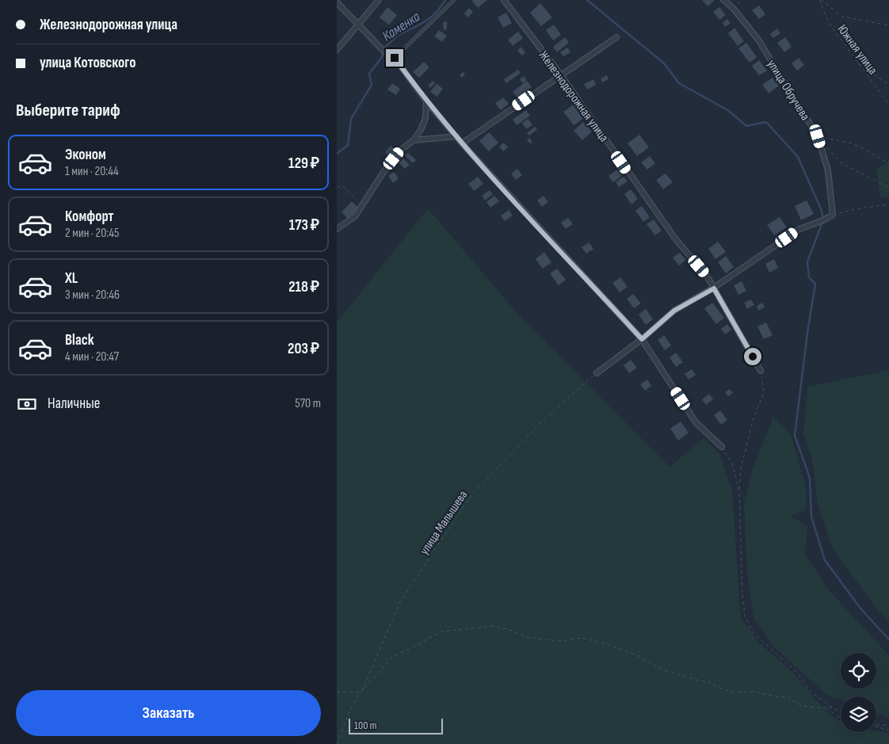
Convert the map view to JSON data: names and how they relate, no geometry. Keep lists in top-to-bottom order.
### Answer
{
  "streets": {
    "street": ["улица Обручева", "Железнодорожная улица"],
    "path": ["Южная улица", "улица Малышева"]
  },
  "water": ["Каменка"],
  "scale_bar": "100 m",
  "page": {
    "banner": ["Железнодорожная улица", "улица Котовского"],
    "heading": "Выберите тариф",
    "list": [
      {
        "name": "Эконом",
        "note": "1 мин · 20:44",
        "value": "129 ₽"
      },
      {
        "name": "Комфорт",
        "note": "2 мин · 20:45",
        "value": "173 ₽"
      },
      {
        "name": "XL",
        "note": "3 мин · 20:46",
        "value": "218 ₽"
      },
      {
        "name": "Black",
        "note": "4 мин · 20:47",
        "value": "203 ₽"
      }
    ],
    "pay": ["Наличные", "570 m"],
    "buttons": "Заказать",
    "scale": "100 m"
  }
}
